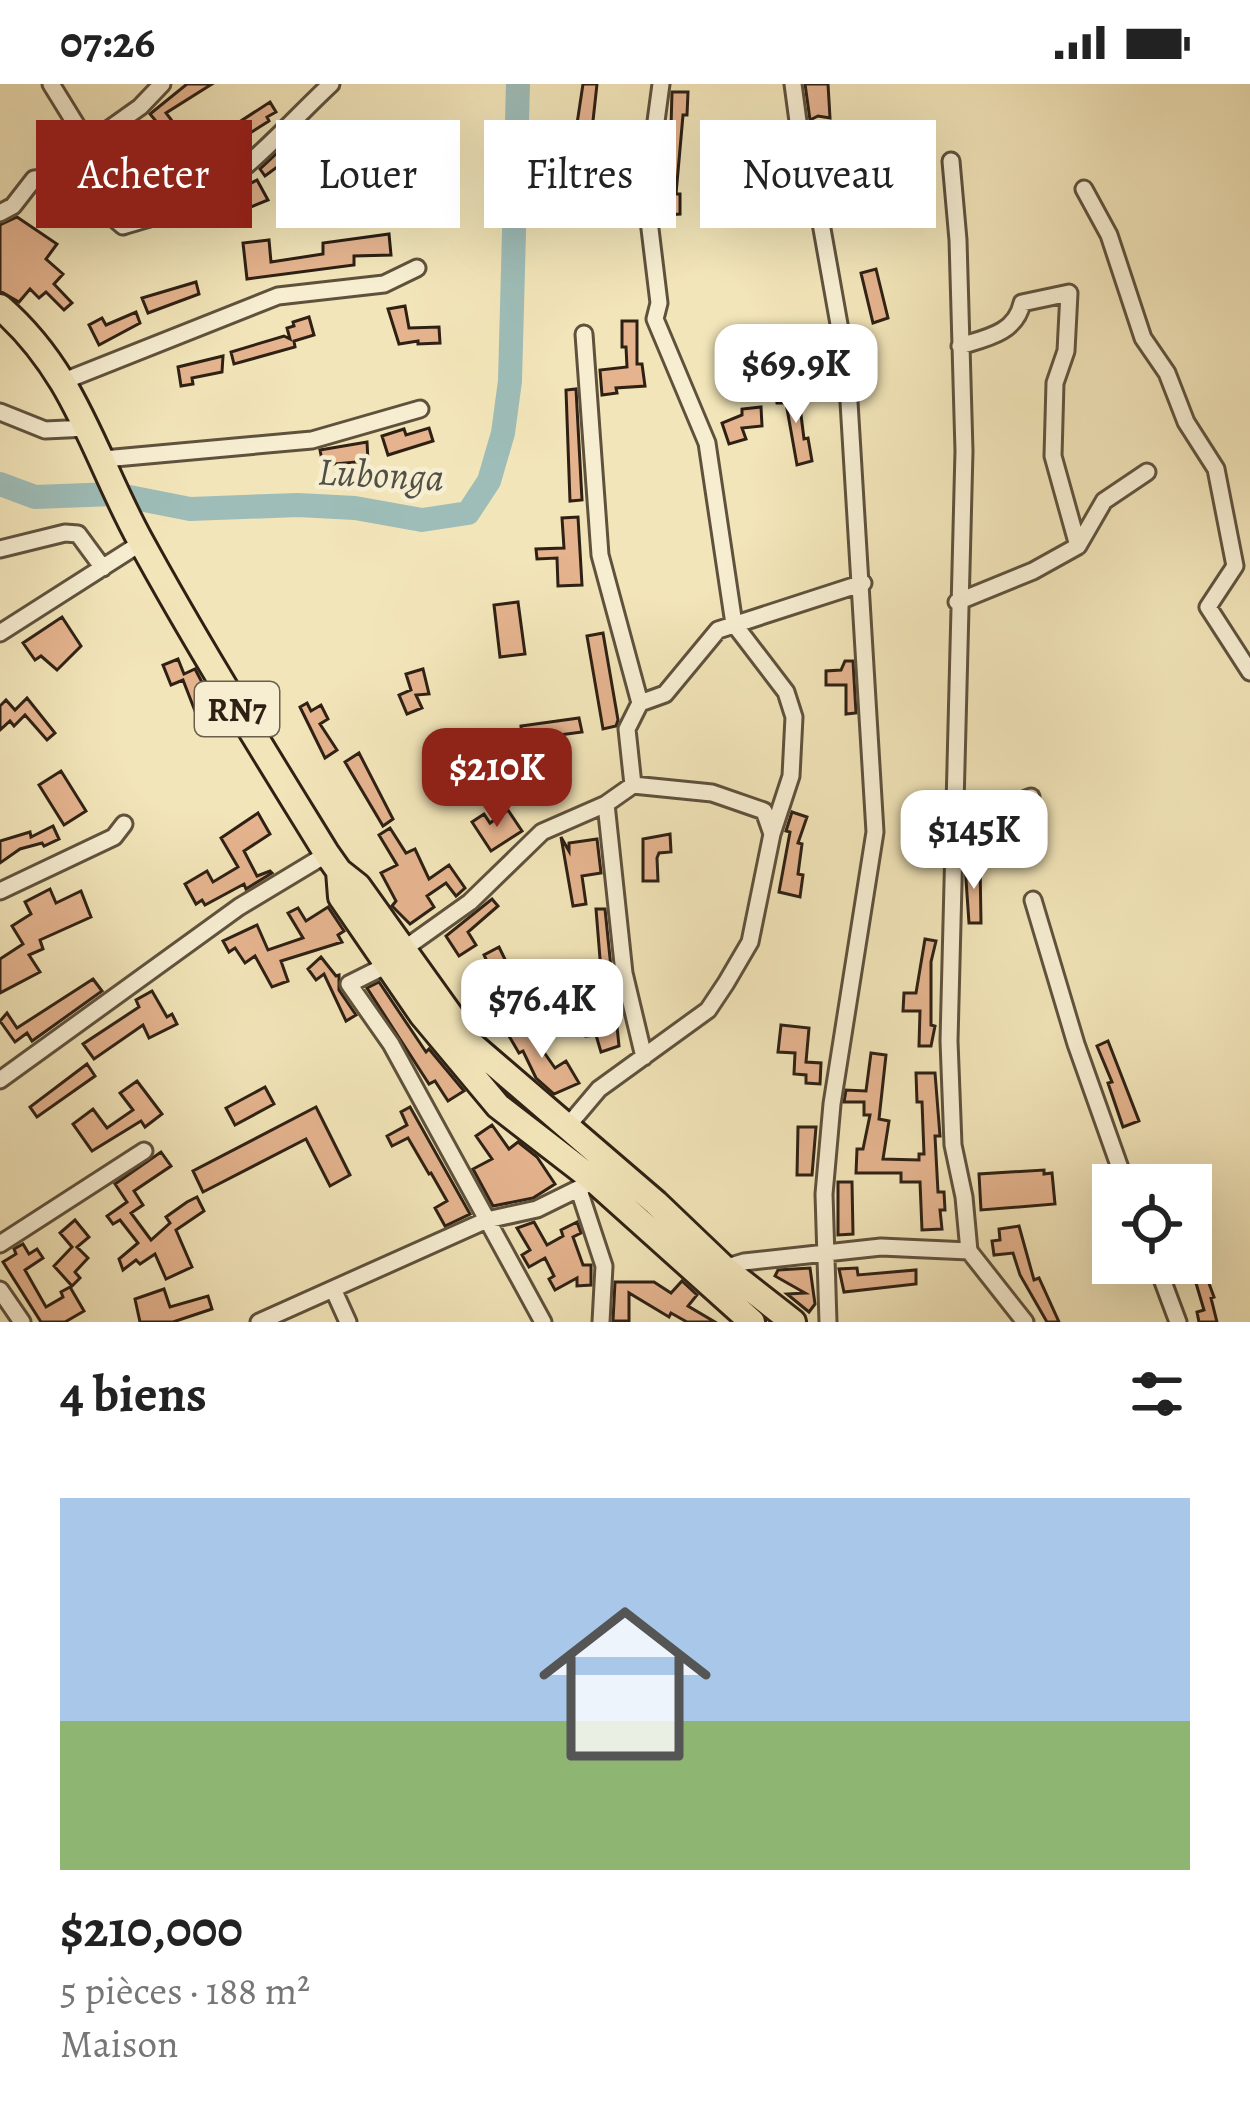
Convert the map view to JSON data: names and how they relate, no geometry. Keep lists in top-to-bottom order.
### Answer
{
  "streets": {
    "main road": ["RN7"]
  },
  "water": ["Lubonga"],
  "page": {
    "status": "07:26",
    "chip": [
      "Acheter",
      "Louer",
      "Filtres",
      "Nouveau"
    ],
    "price": [
      "$69.9K",
      "$210K",
      "$145K",
      "$76.4K"
    ],
    "heading": "4 biens",
    "list": [
      {
        "name": "$210,000",
        "note": "5 pièces · 188 m² · Maison"
      }
    ]
  }
}
